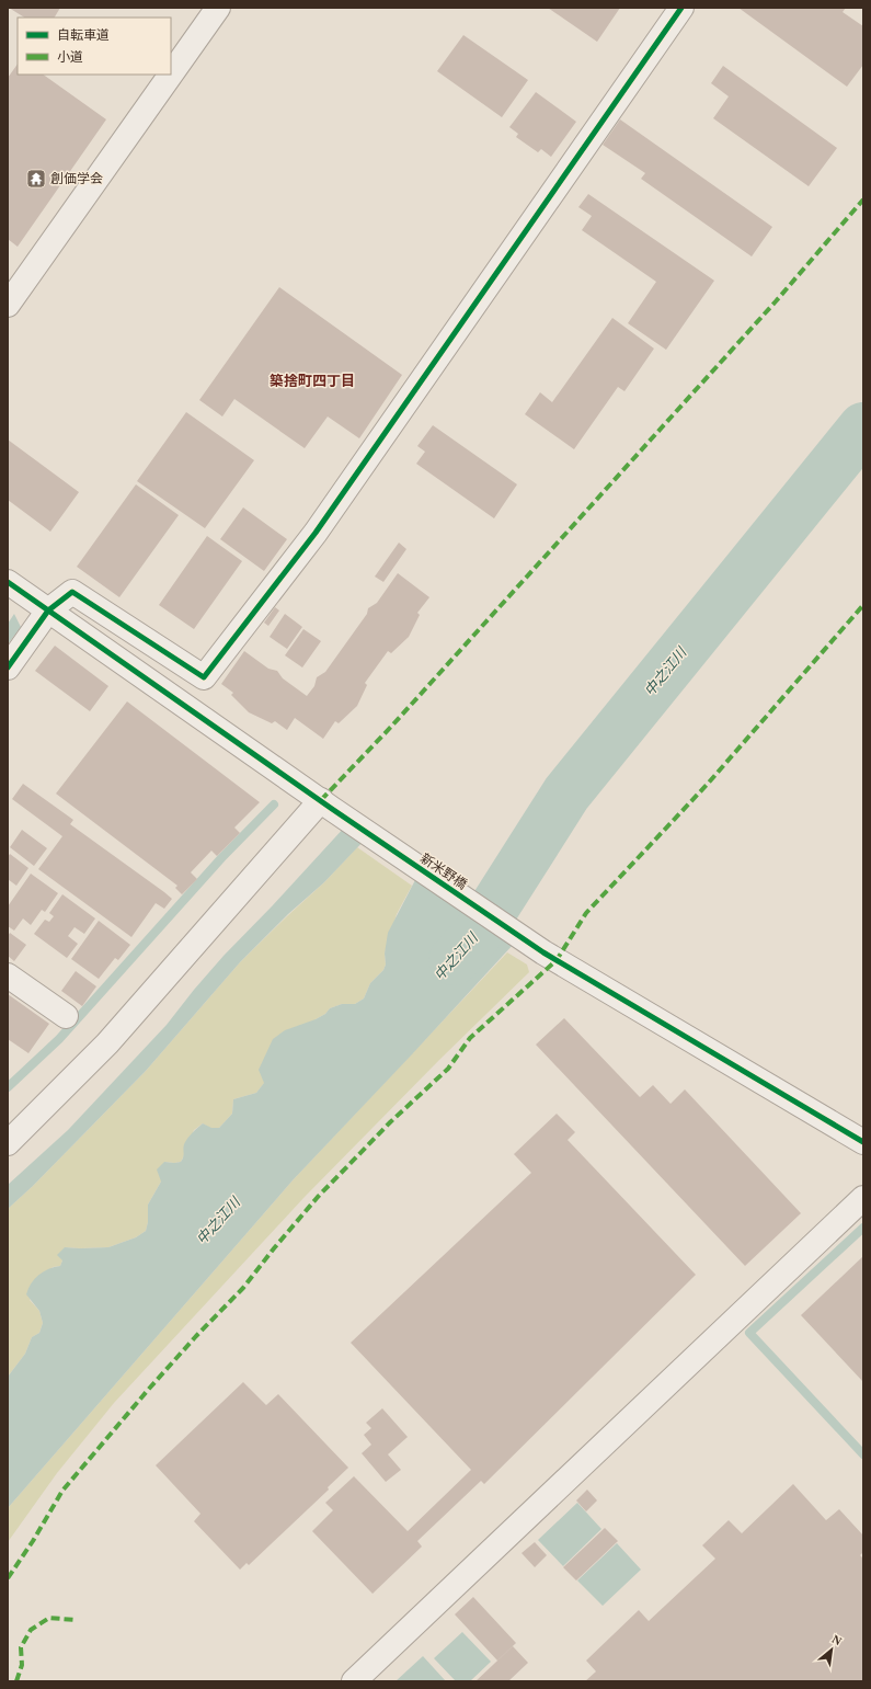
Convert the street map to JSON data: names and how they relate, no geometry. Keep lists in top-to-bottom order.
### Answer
{
  "streets": {
    "street": ["新米野橋"]
  },
  "districts": ["築捨町四丁目"],
  "water": ["中之江川"],
  "places": {
    "temple": ["創価学会"]
  },
  "legend": ["自転車道", "小道"],
  "north": "top right"
}
